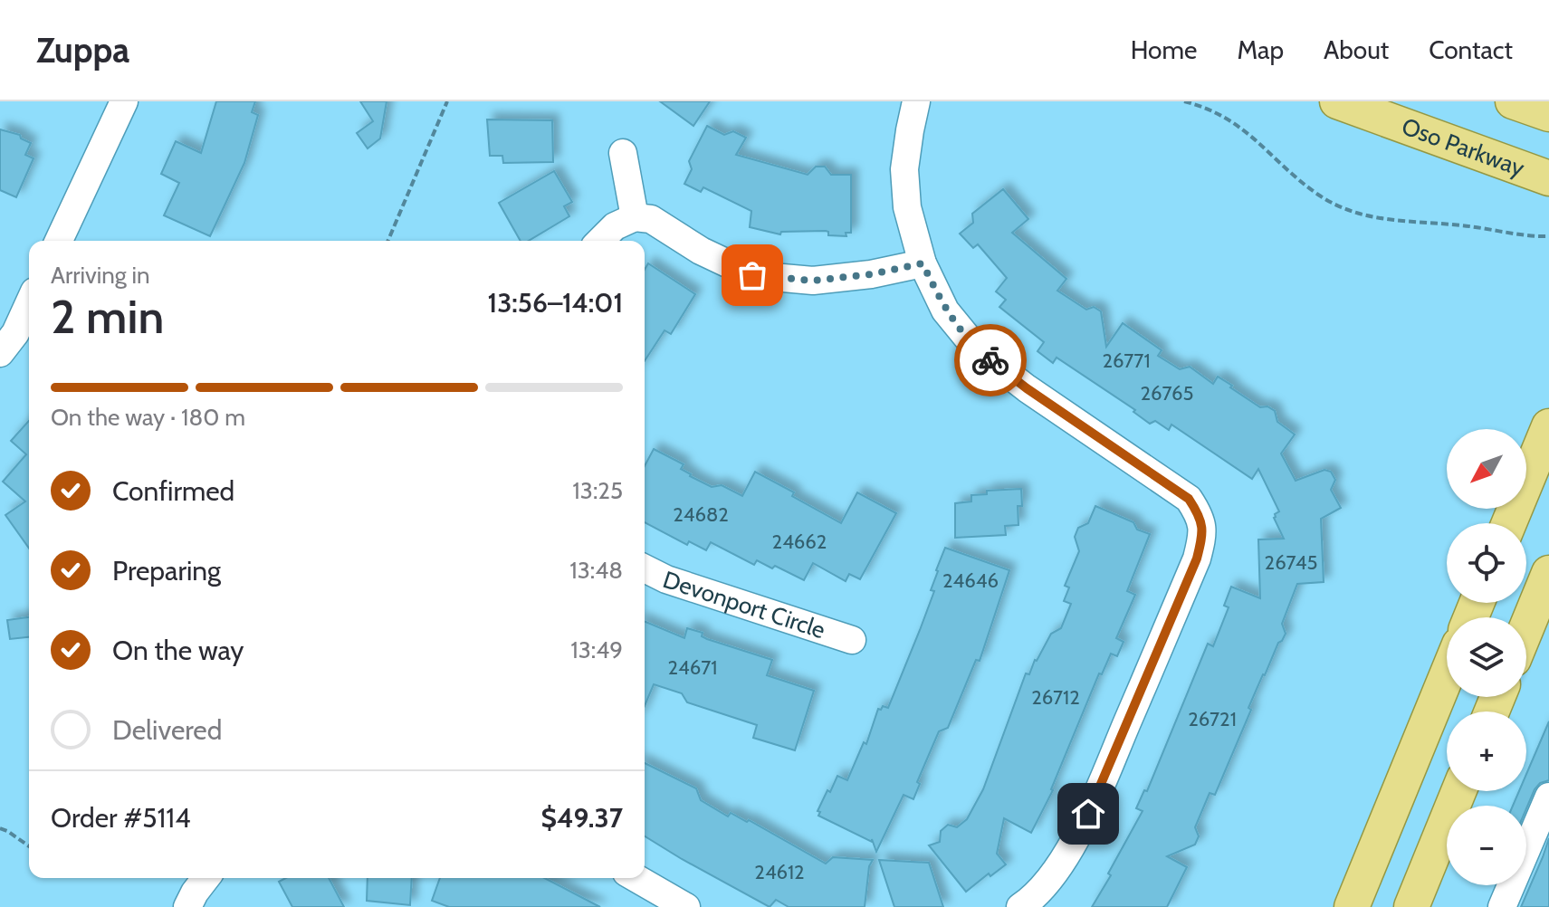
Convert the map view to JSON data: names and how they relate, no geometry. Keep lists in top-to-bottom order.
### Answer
{
  "streets": {
    "main road": ["Oso Parkway"],
    "street": ["Devonport Circle"]
  },
  "house_numbers": [
    "26771",
    "26765",
    "24682",
    "24662",
    "26745",
    "24646",
    "24671",
    "26712",
    "26721",
    "24612"
  ],
  "north": "bottom left",
  "page": {
    "header": "Zuppa",
    "nav": [
      "Home",
      "Map",
      "About",
      "Contact"
    ],
    "heading": ["2 min", "Arriving in", "13:56–14:01"],
    "panel": ["Order #5114", "$49.37"],
    "bar": "On the way · 180 m",
    "map_buttons": ["+", "−"],
    "list": [
      ["Confirmed", "13:25"],
      ["Preparing", "13:48"],
      ["On the way", "13:49"],
      "Delivered"
    ]
  }
}
